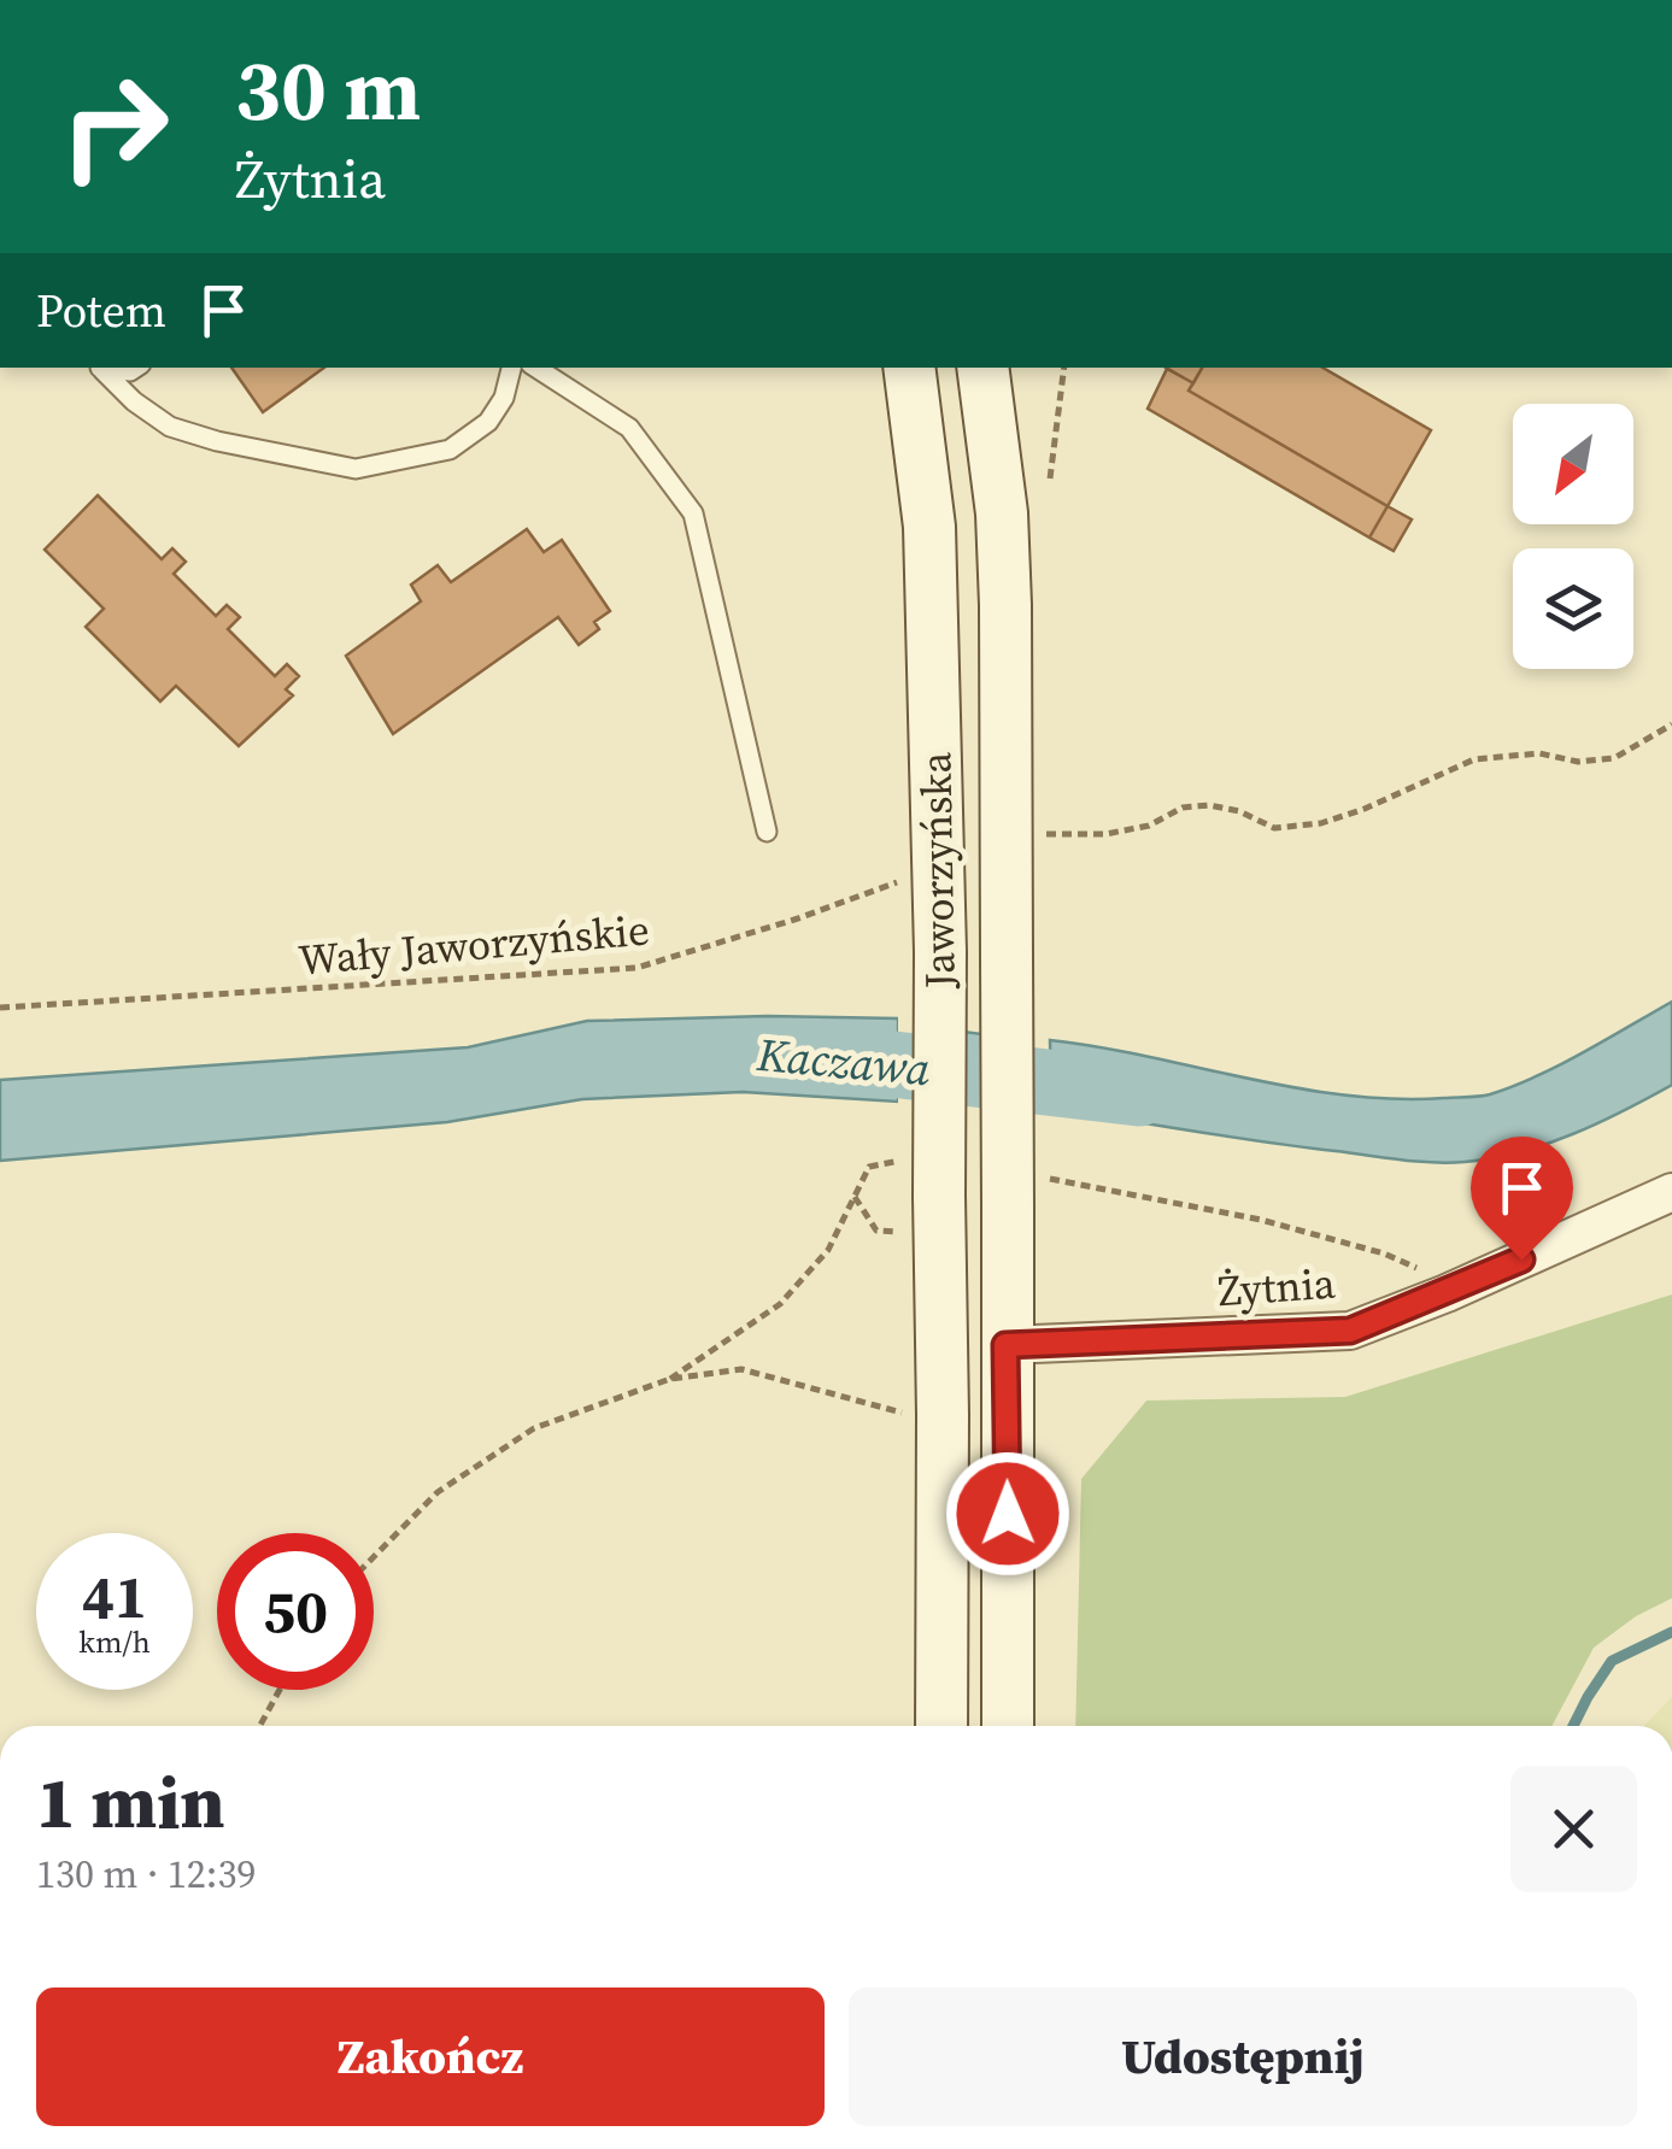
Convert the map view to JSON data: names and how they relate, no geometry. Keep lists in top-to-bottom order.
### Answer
{
  "streets": {
    "main road": ["Jaworzyńska"],
    "street": ["Żytnia"],
    "path": ["Wały Jaworzyńskie"]
  },
  "crossings": [
    ["Jaworzyńska", "Wały Jaworzyńskie"],
    ["Jaworzyńska", "Żytnia"]
  ],
  "water": ["Kaczawa"],
  "north": "bottom left",
  "page": {
    "turn": ["30 m", "Żytnia"],
    "then": "Potem",
    "speed": "41 km/h",
    "limit": "50",
    "heading": ["1 min", "130 m · 12:39"],
    "buttons": ["Zakończ", "Udostępnij"]
  }
}
